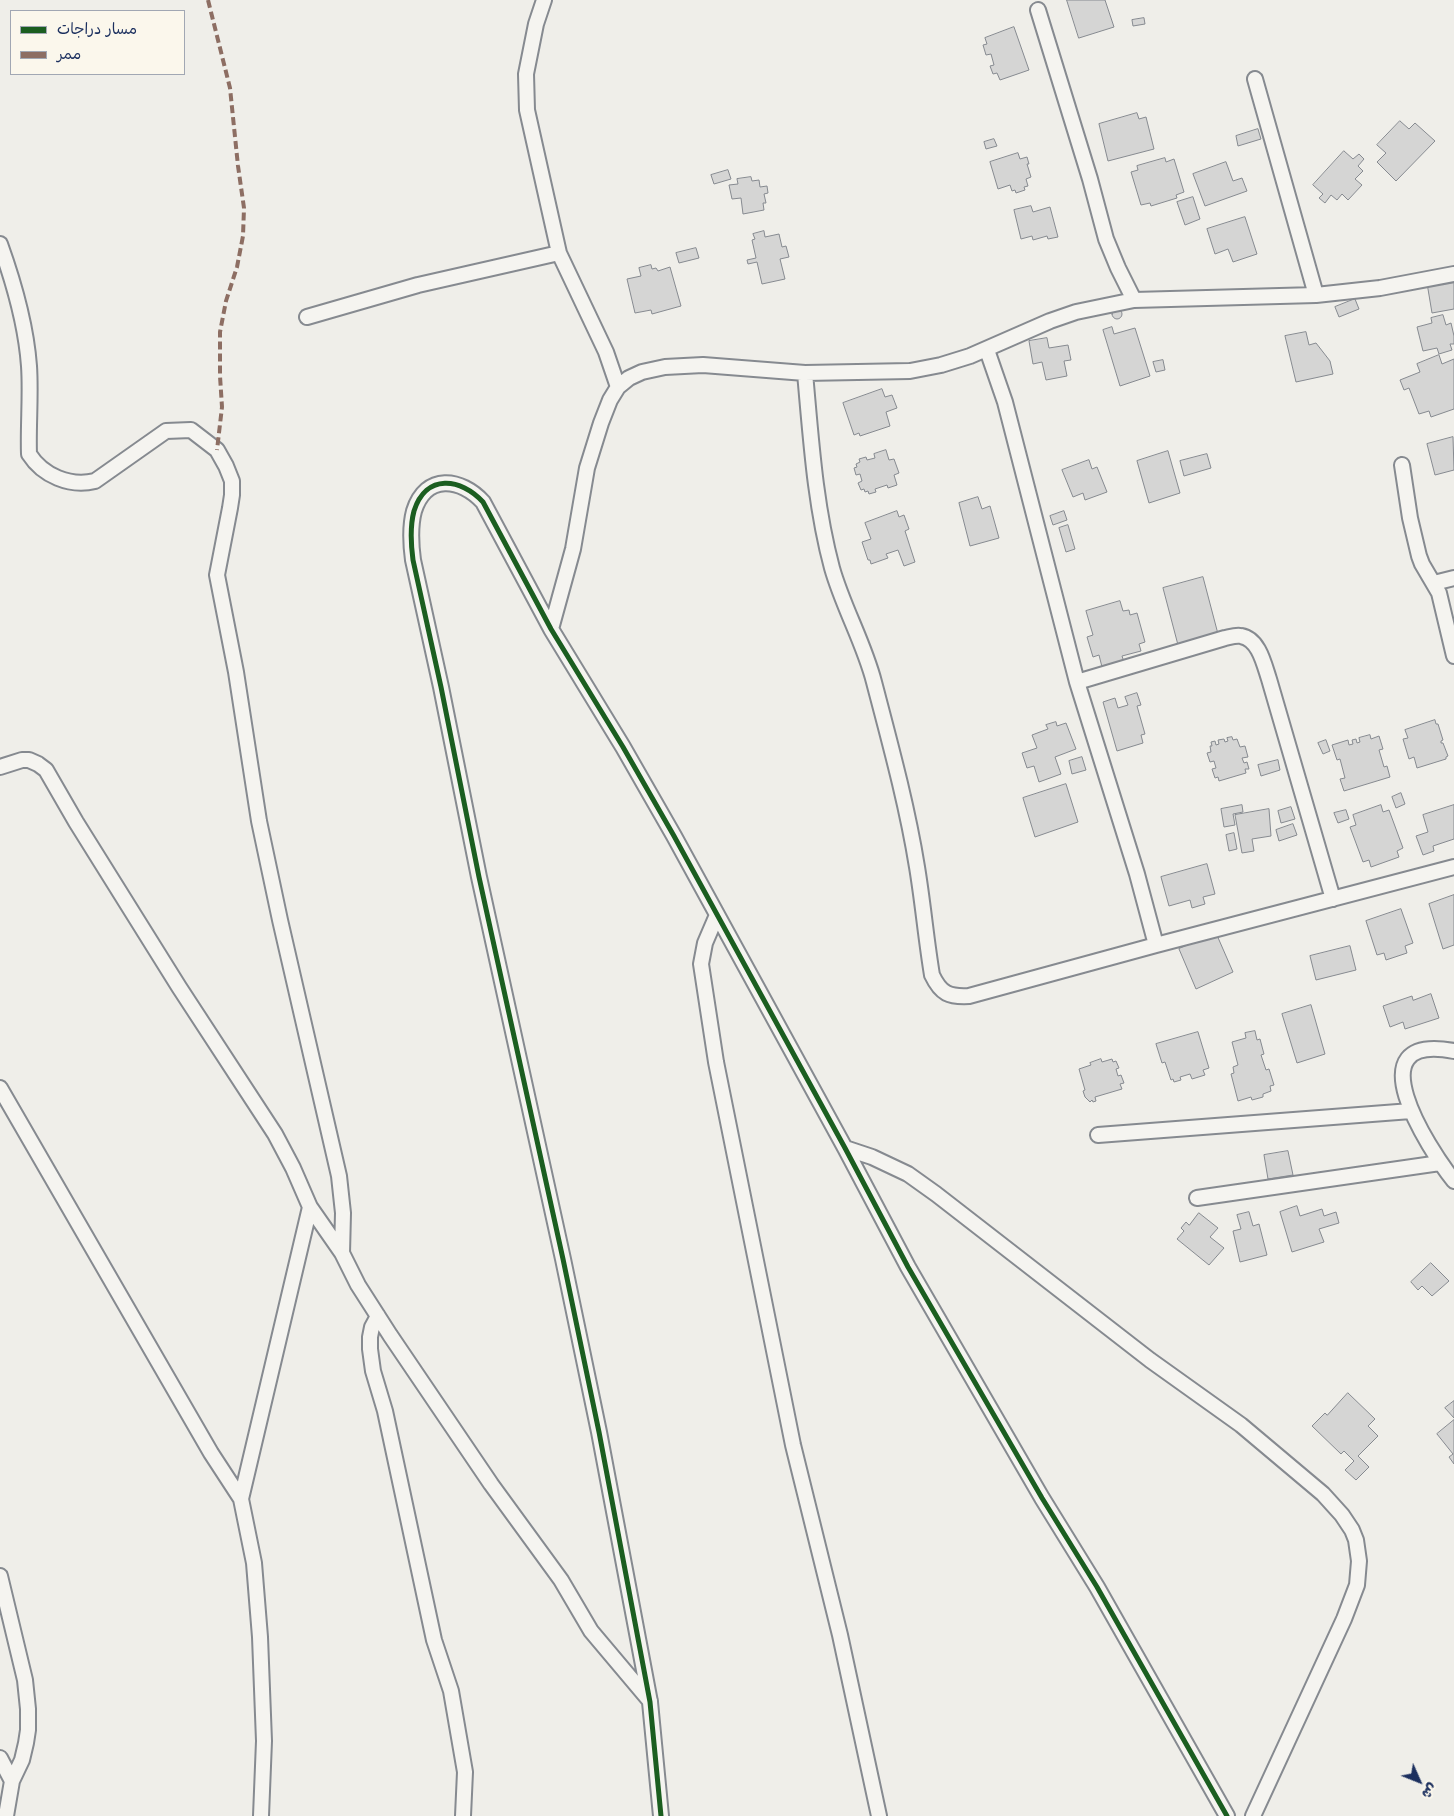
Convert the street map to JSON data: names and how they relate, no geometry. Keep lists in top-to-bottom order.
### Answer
{
  "legend": ["مسار دراجات", "ممر"],
  "north": "bottom right"
}
